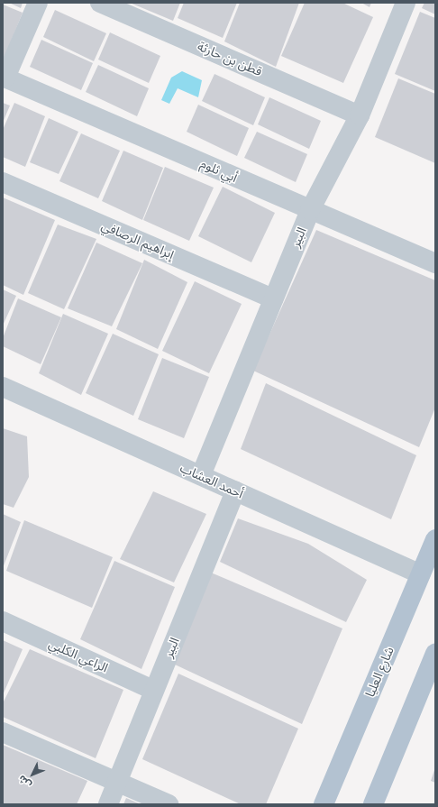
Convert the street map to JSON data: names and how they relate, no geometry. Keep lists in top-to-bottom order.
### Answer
{
  "streets": {
    "main road": ["شارع العليا"],
    "street": [
      "قطن بن حارثة",
      "أبي ثلوم",
      "البير",
      "إبراهيم الرصافي",
      "أحمد العشاب",
      "الراعي الكلبي"
    ]
  },
  "crossings": [
    ["قطن بن حارثة", "البير"],
    ["أبي ثلوم", "البير"],
    ["البير", "إبراهيم الرصافي"],
    ["البير", "أحمد العشاب"],
    ["البير", "الراعي الكلبي"],
    ["أحمد العشاب", "شارع العليا"]
  ],
  "north": "bottom left"
}
